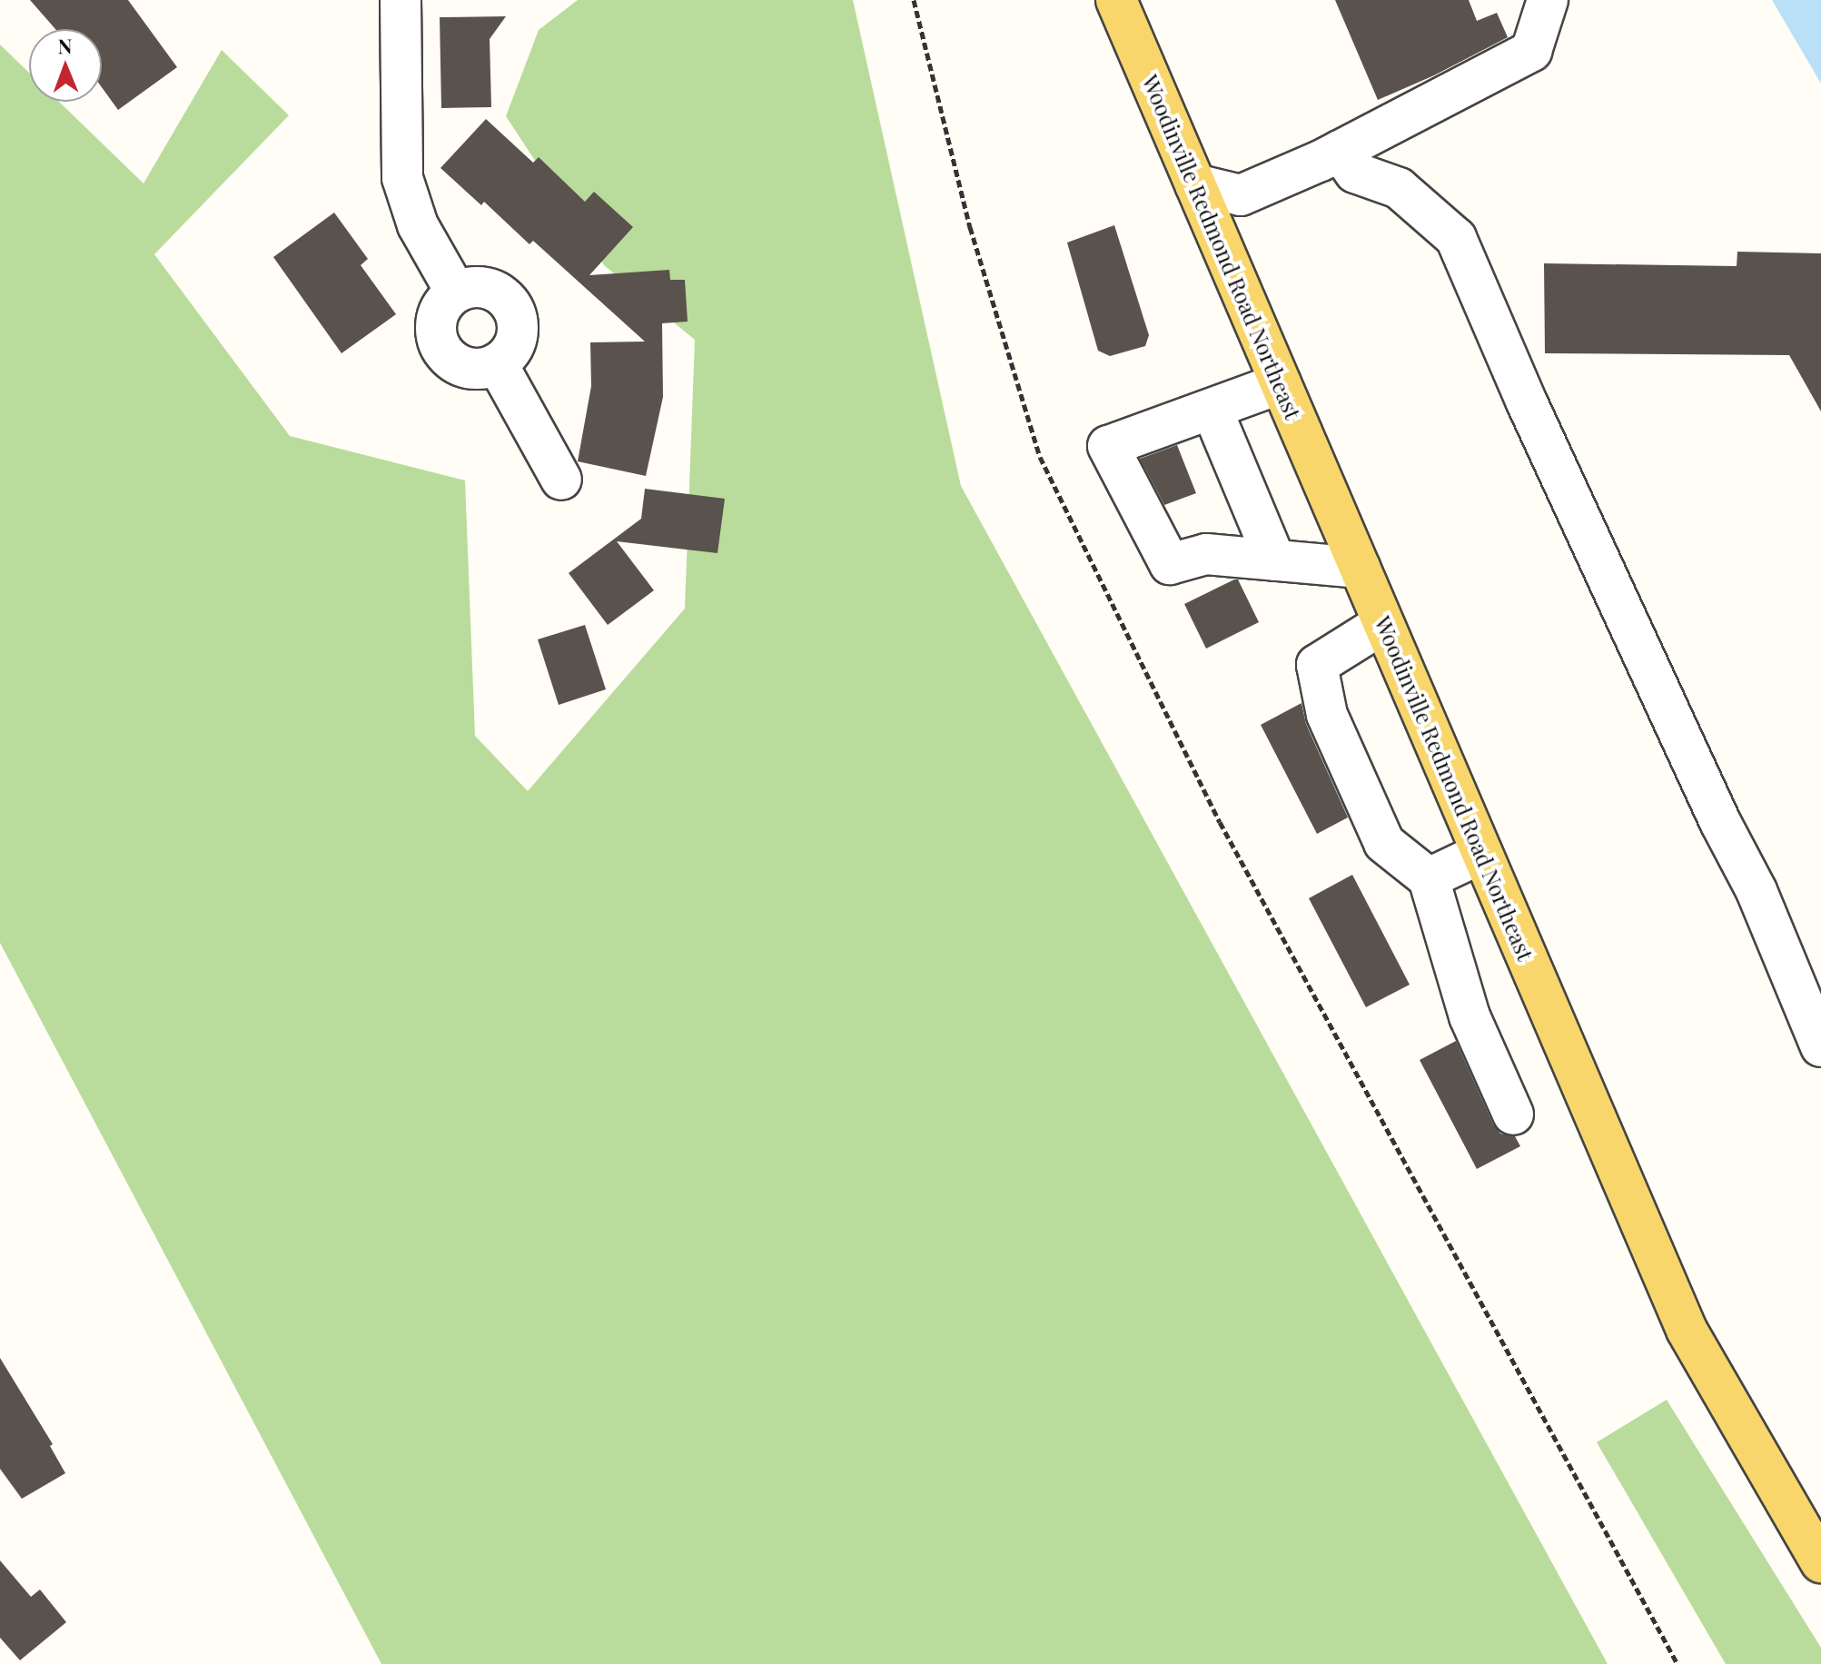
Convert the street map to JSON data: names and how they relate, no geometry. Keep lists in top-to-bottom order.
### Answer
{
  "streets": {
    "main road": ["Woodinville Redmond Road Northeast"]
  },
  "north": "top"
}
